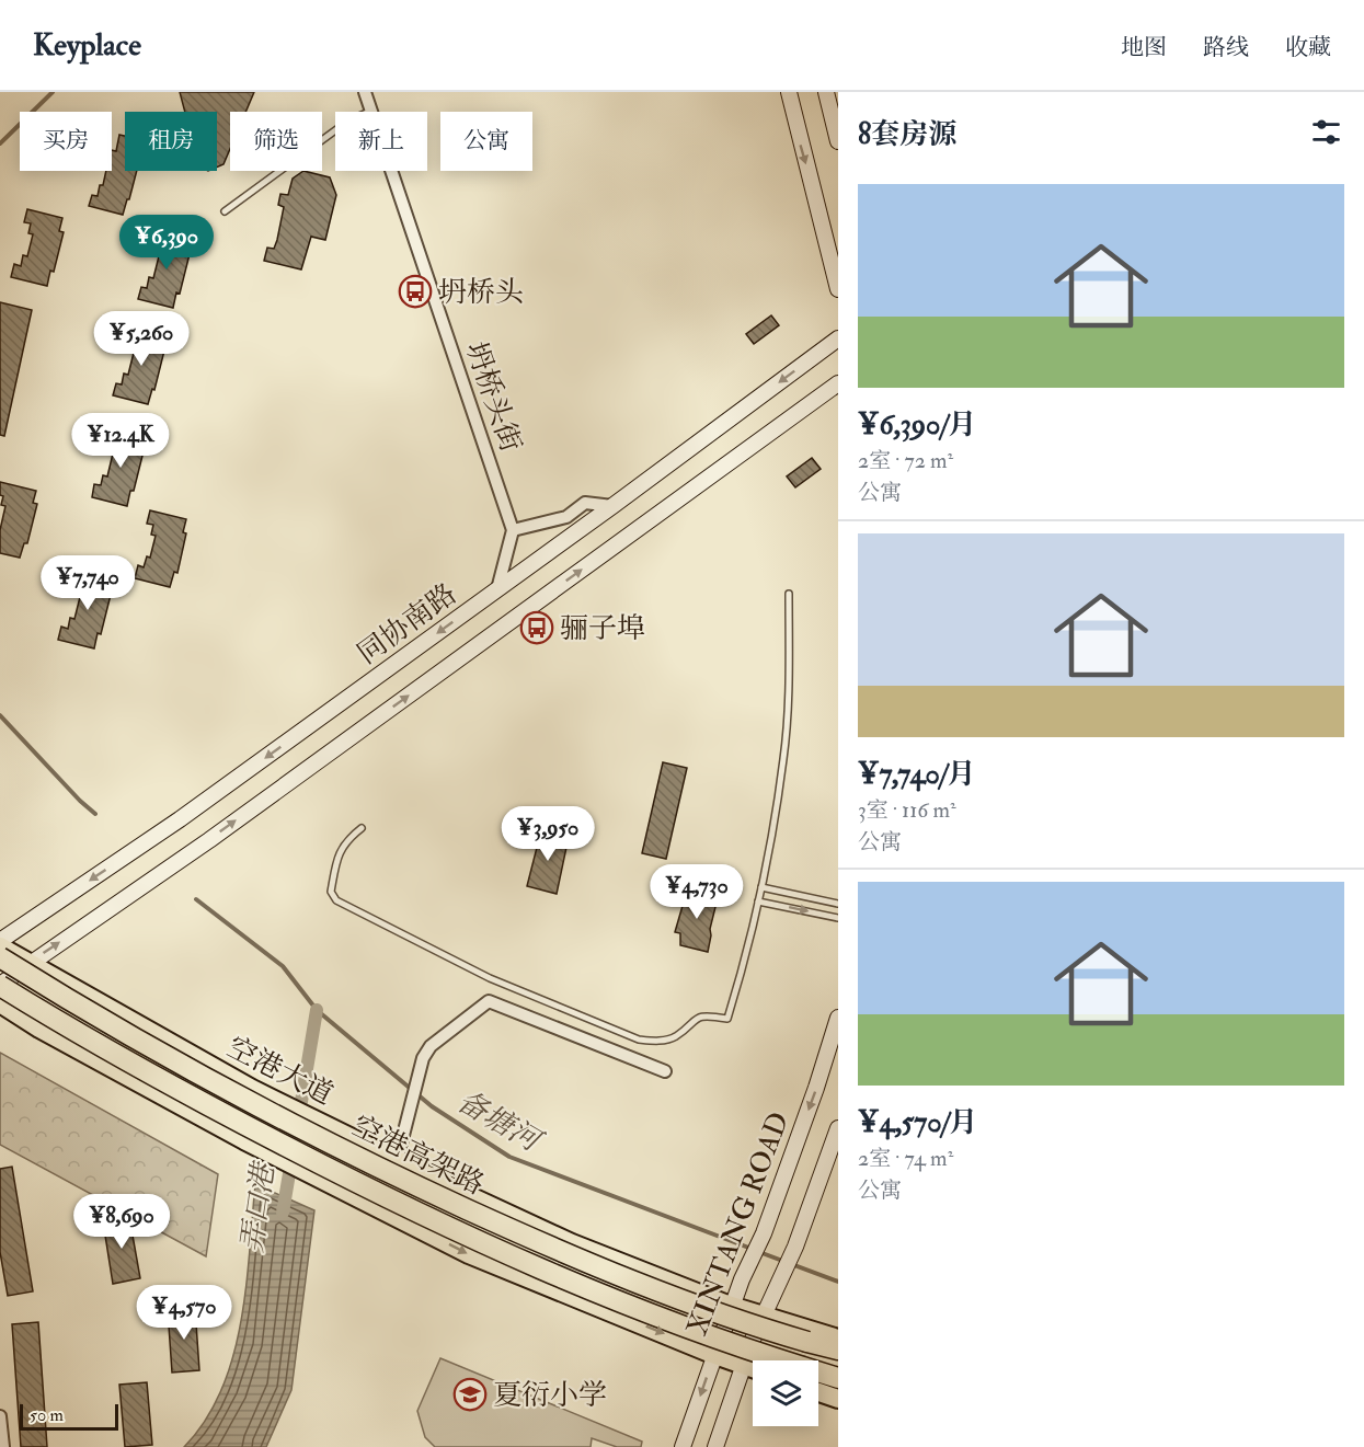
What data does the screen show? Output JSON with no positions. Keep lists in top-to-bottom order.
{
  "streets": {
    "highway": ["空港高架路"],
    "main road": ["同协南路", "空港大道", "XINTANG ROAD"],
    "street": ["坍桥头街"]
  },
  "crossings": [
    ["空港大道", "XINTANG ROAD"]
  ],
  "water": ["备塘河", "弄口港"],
  "places": {
    "bus stop": ["坍桥头", "骊子埠"],
    "school or university": ["夏衍小学"]
  },
  "scale_bar": "50 m",
  "page": {
    "header": "Keyplace",
    "nav": ["地图", "路线", "收藏"],
    "heading": "8套房源",
    "chip": [
      "买房",
      "租房",
      "筛选",
      "新上",
      "公寓"
    ],
    "list": [
      {
        "name": "¥6,390/月",
        "note": "2室 · 72 m² · 公寓"
      },
      {
        "name": "¥7,740/月",
        "note": "3室 · 116 m² · 公寓"
      },
      {
        "name": "¥4,570/月",
        "note": "2室 · 74 m² · 公寓"
      }
    ],
    "price": [
      "¥6,390",
      "¥5,260",
      "¥12.4K",
      "¥7,740",
      "¥3,950",
      "¥4,730",
      "¥8,690",
      "¥4,570"
    ],
    "scale": "50 m"
  }
}
